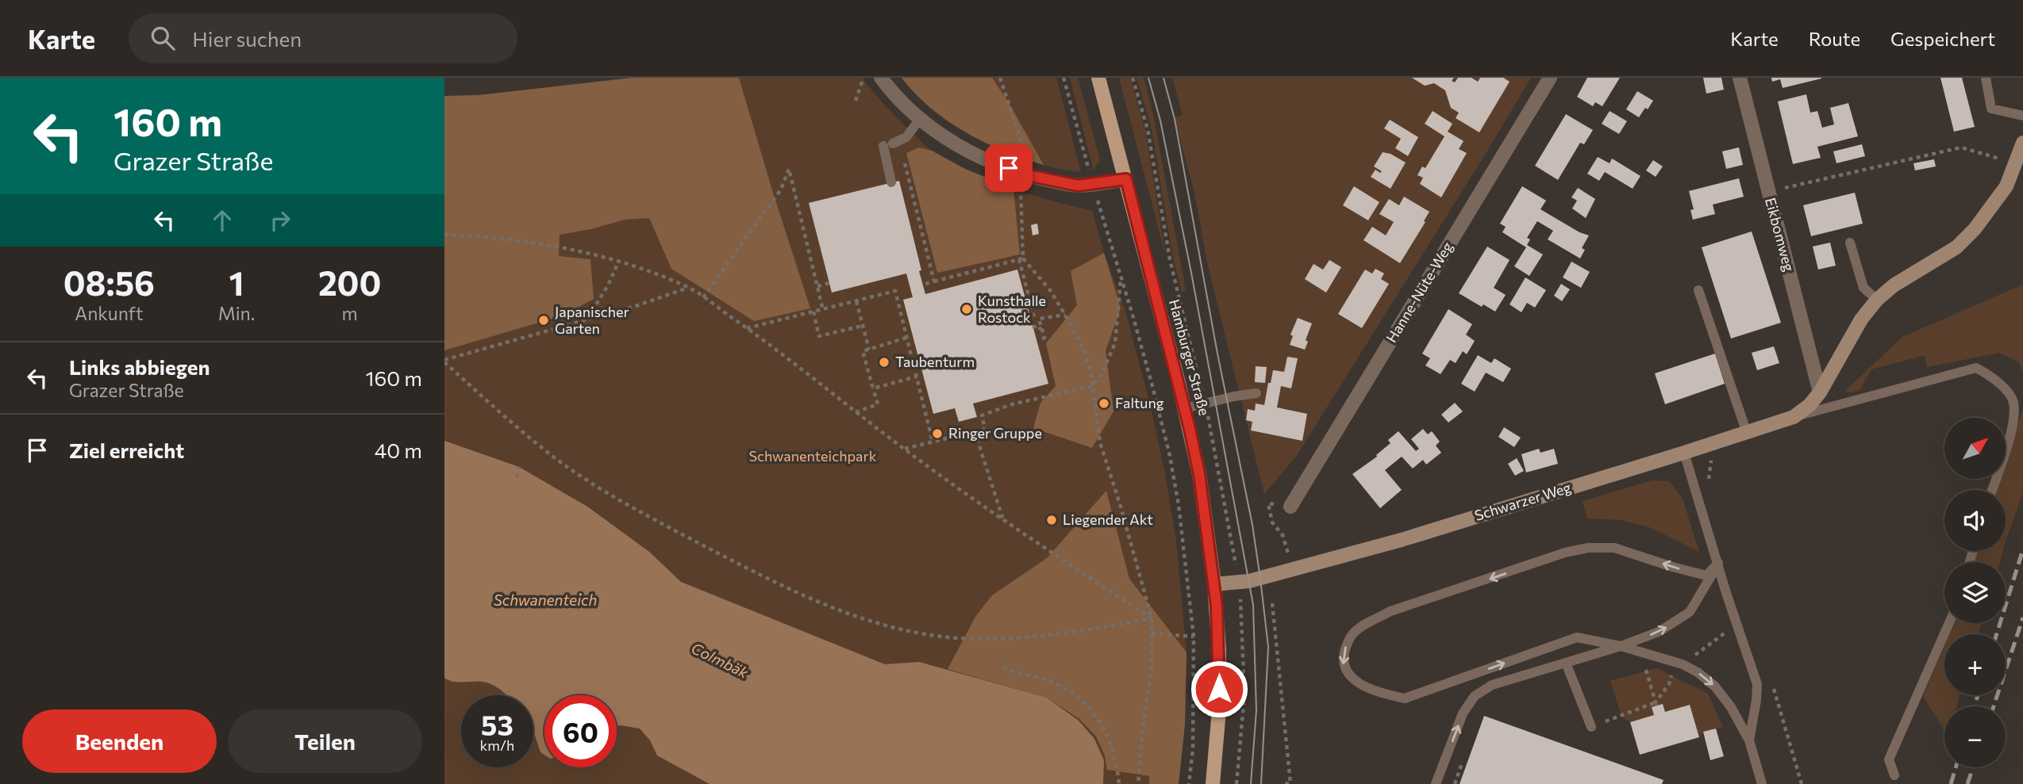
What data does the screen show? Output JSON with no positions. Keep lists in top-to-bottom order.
{
  "streets": {
    "main road": ["Hamburger Straße"],
    "street": ["Eikbomweg", "Hanne-Nüte-Weg", "Schwarzer Weg"]
  },
  "crossings": [
    ["Eikbomweg", "Schwarzer Weg"],
    ["Hamburger Straße", "Schwarzer Weg"]
  ],
  "water": ["Schwanenteich", "Colmbäk"],
  "parks": ["Schwanenteichpark"],
  "places": [
    "Kunsthalle Rostock",
    "Japanischer Garten",
    "Taubenturm",
    "Faltung",
    "Ringer Gruppe",
    "Liegender Akt"
  ],
  "north": "top right",
  "page": {
    "header": "Karte",
    "search": "Hier suchen",
    "nav": ["Karte", "Route", "Gespeichert"],
    "turn": ["160 m", "Grazer Straße"],
    "eta": [
      "08:56",
      "Ankunft",
      "1",
      "Min.",
      "200",
      "m"
    ],
    "list": [
      {
        "name": "Links abbiegen",
        "note": "Grazer Straße",
        "value": "160 m"
      },
      {
        "name": "Ziel erreicht",
        "value": "40 m"
      }
    ],
    "map_buttons": ["+", "−"],
    "speed": "53 km/h",
    "limit": "60",
    "buttons": ["Beenden", "Teilen"]
  }
}
